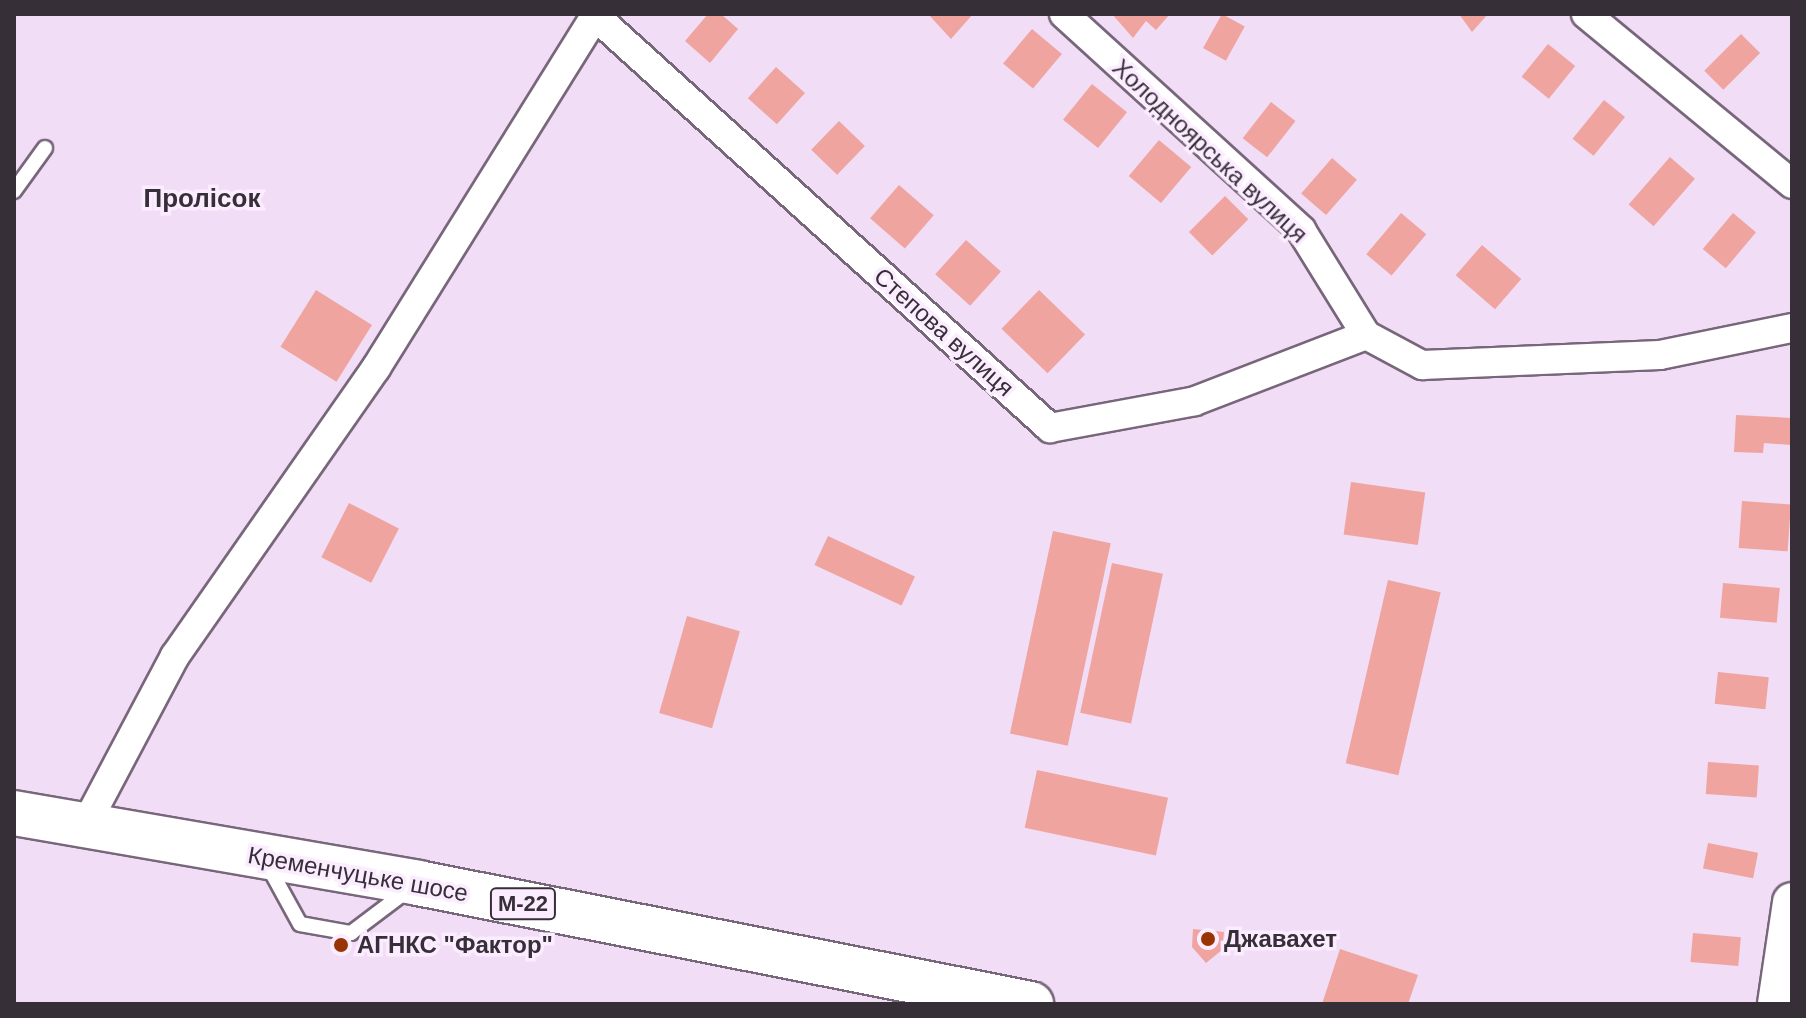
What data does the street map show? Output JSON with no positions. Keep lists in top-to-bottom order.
{
  "streets": {
    "highway": ["Кременчуцьке шосе", "М-22"],
    "street": ["Холодноярська вулиця", "Степова вулиця"]
  },
  "crossings": [
    ["Холодноярська вулиця", "Степова вулиця"]
  ],
  "districts": ["Пролісок"],
  "places": ["Джавахет", "АГНКС \"Фактор\""]
}
